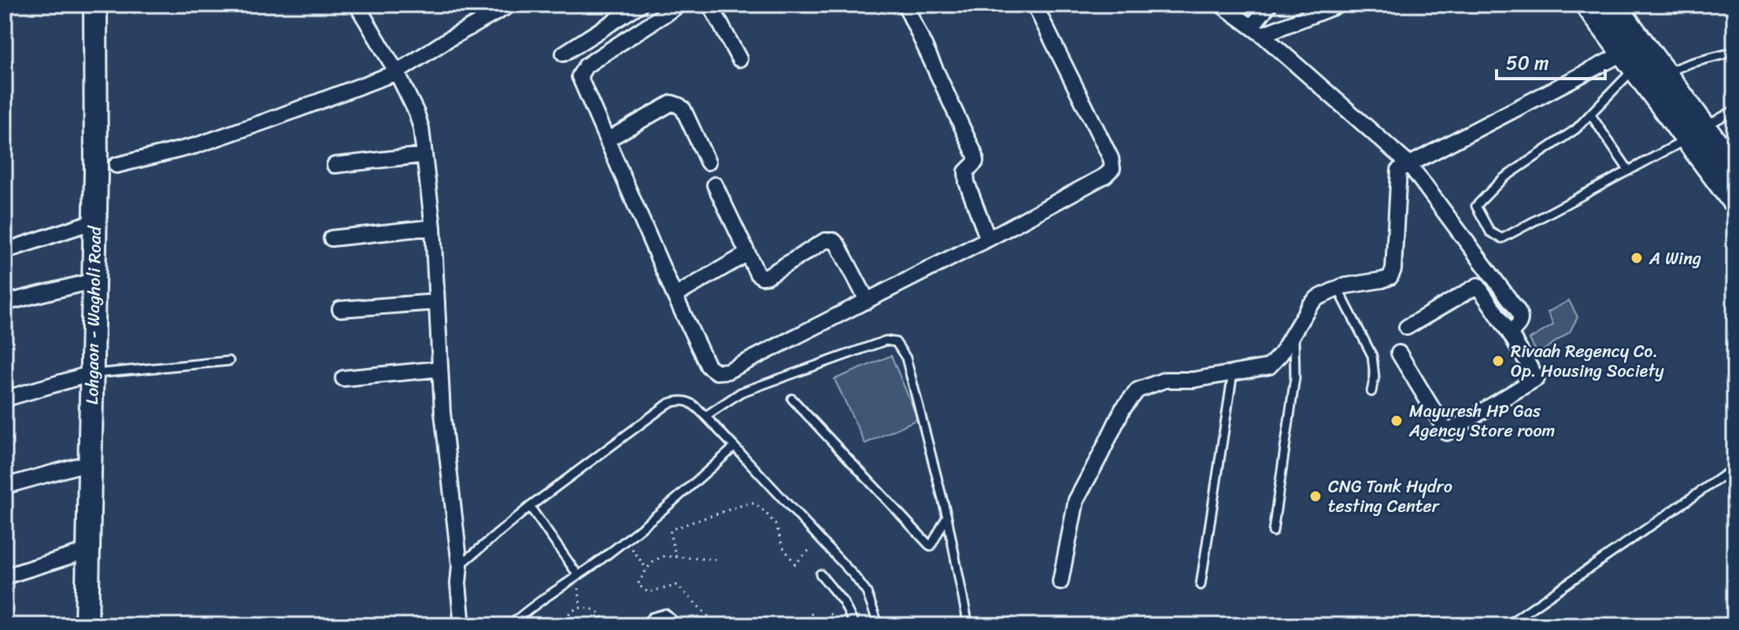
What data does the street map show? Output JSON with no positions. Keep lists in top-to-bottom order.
{
  "streets": {
    "main road": ["Lohgaon - Wagholi Road"]
  },
  "places": [
    "A Wing",
    "Rivaah Regency Co. Op. Housing Society",
    "Mayuresh HP Gas Agency Store room",
    "CNG Tank Hydro testing Center"
  ],
  "scale_bar": "50 m"
}
